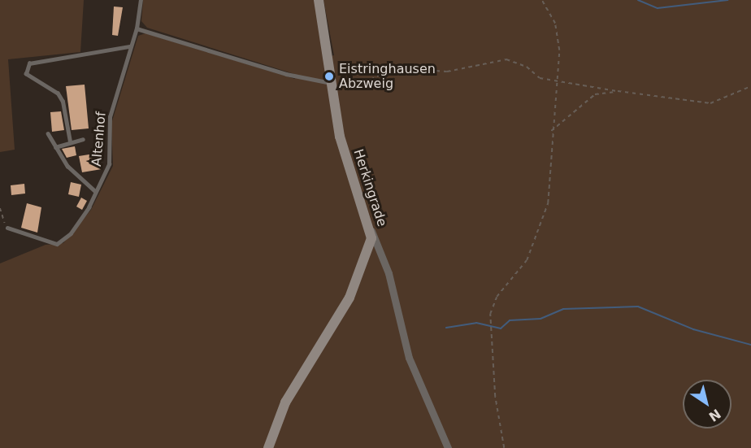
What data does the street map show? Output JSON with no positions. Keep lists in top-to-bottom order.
{
  "streets": {
    "main road": ["Herkingrade"],
    "lane": ["Altenhof"]
  },
  "places": ["Eistringhausen Abzweig"],
  "north": "bottom right"
}
